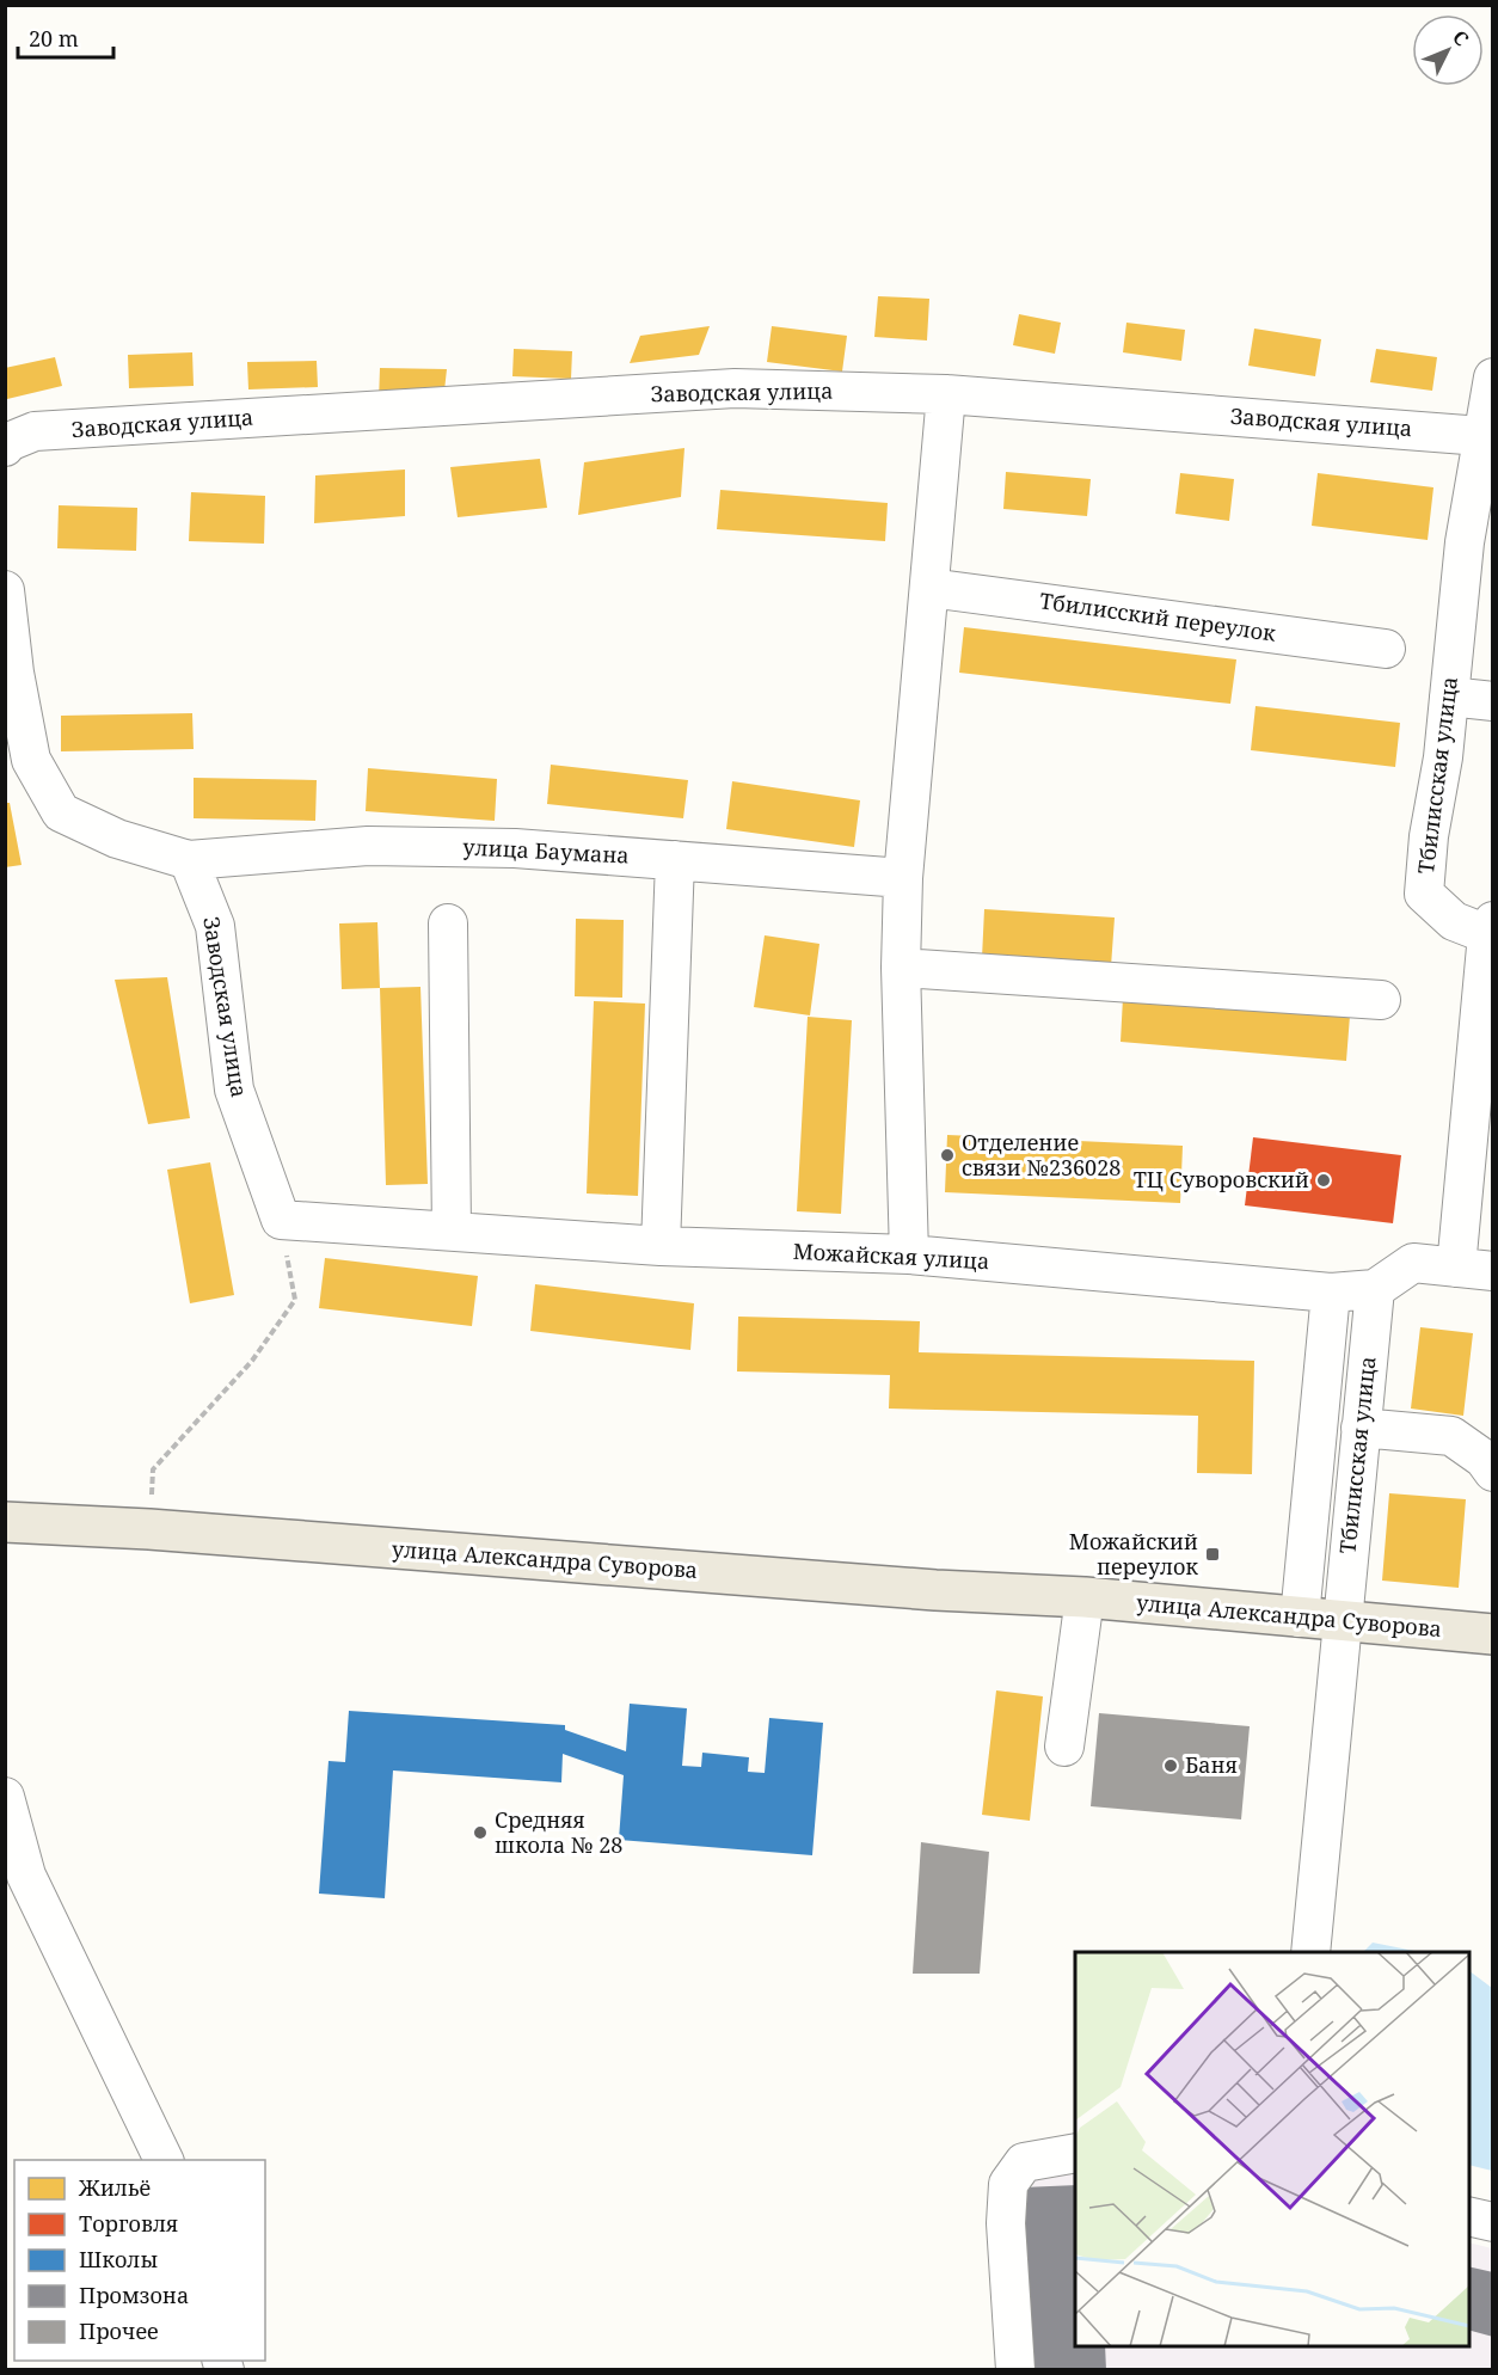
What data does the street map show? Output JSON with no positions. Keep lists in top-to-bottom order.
{
  "streets": {
    "main road": ["улица Александра Суворова"],
    "street": [
      "Заводская улица",
      "Тбилисский переулок",
      "Тбилисская улица",
      "улица Баумана",
      "Можайская улица"
    ]
  },
  "crossings": [
    ["Заводская улица", "Тбилисская улица"],
    ["Заводская улица", "улица Баумана"],
    ["Заводская улица", "Можайская улица"],
    ["Тбилисская улица", "Можайская улица"],
    ["Тбилисская улица", "улица Александра Суворова"]
  ],
  "places": {
    "other": [
      "Отделение связи №236028",
      "ТЦ Суворовский",
      "Баня",
      "Средняя школа № 28"
    ],
    "transit": ["Можайский переулок"]
  },
  "legend": [
    "Жильё",
    "Торговля",
    "Школы",
    "Промзона",
    "Прочее"
  ],
  "scale_bar": "20 m",
  "north": "top right"
}
